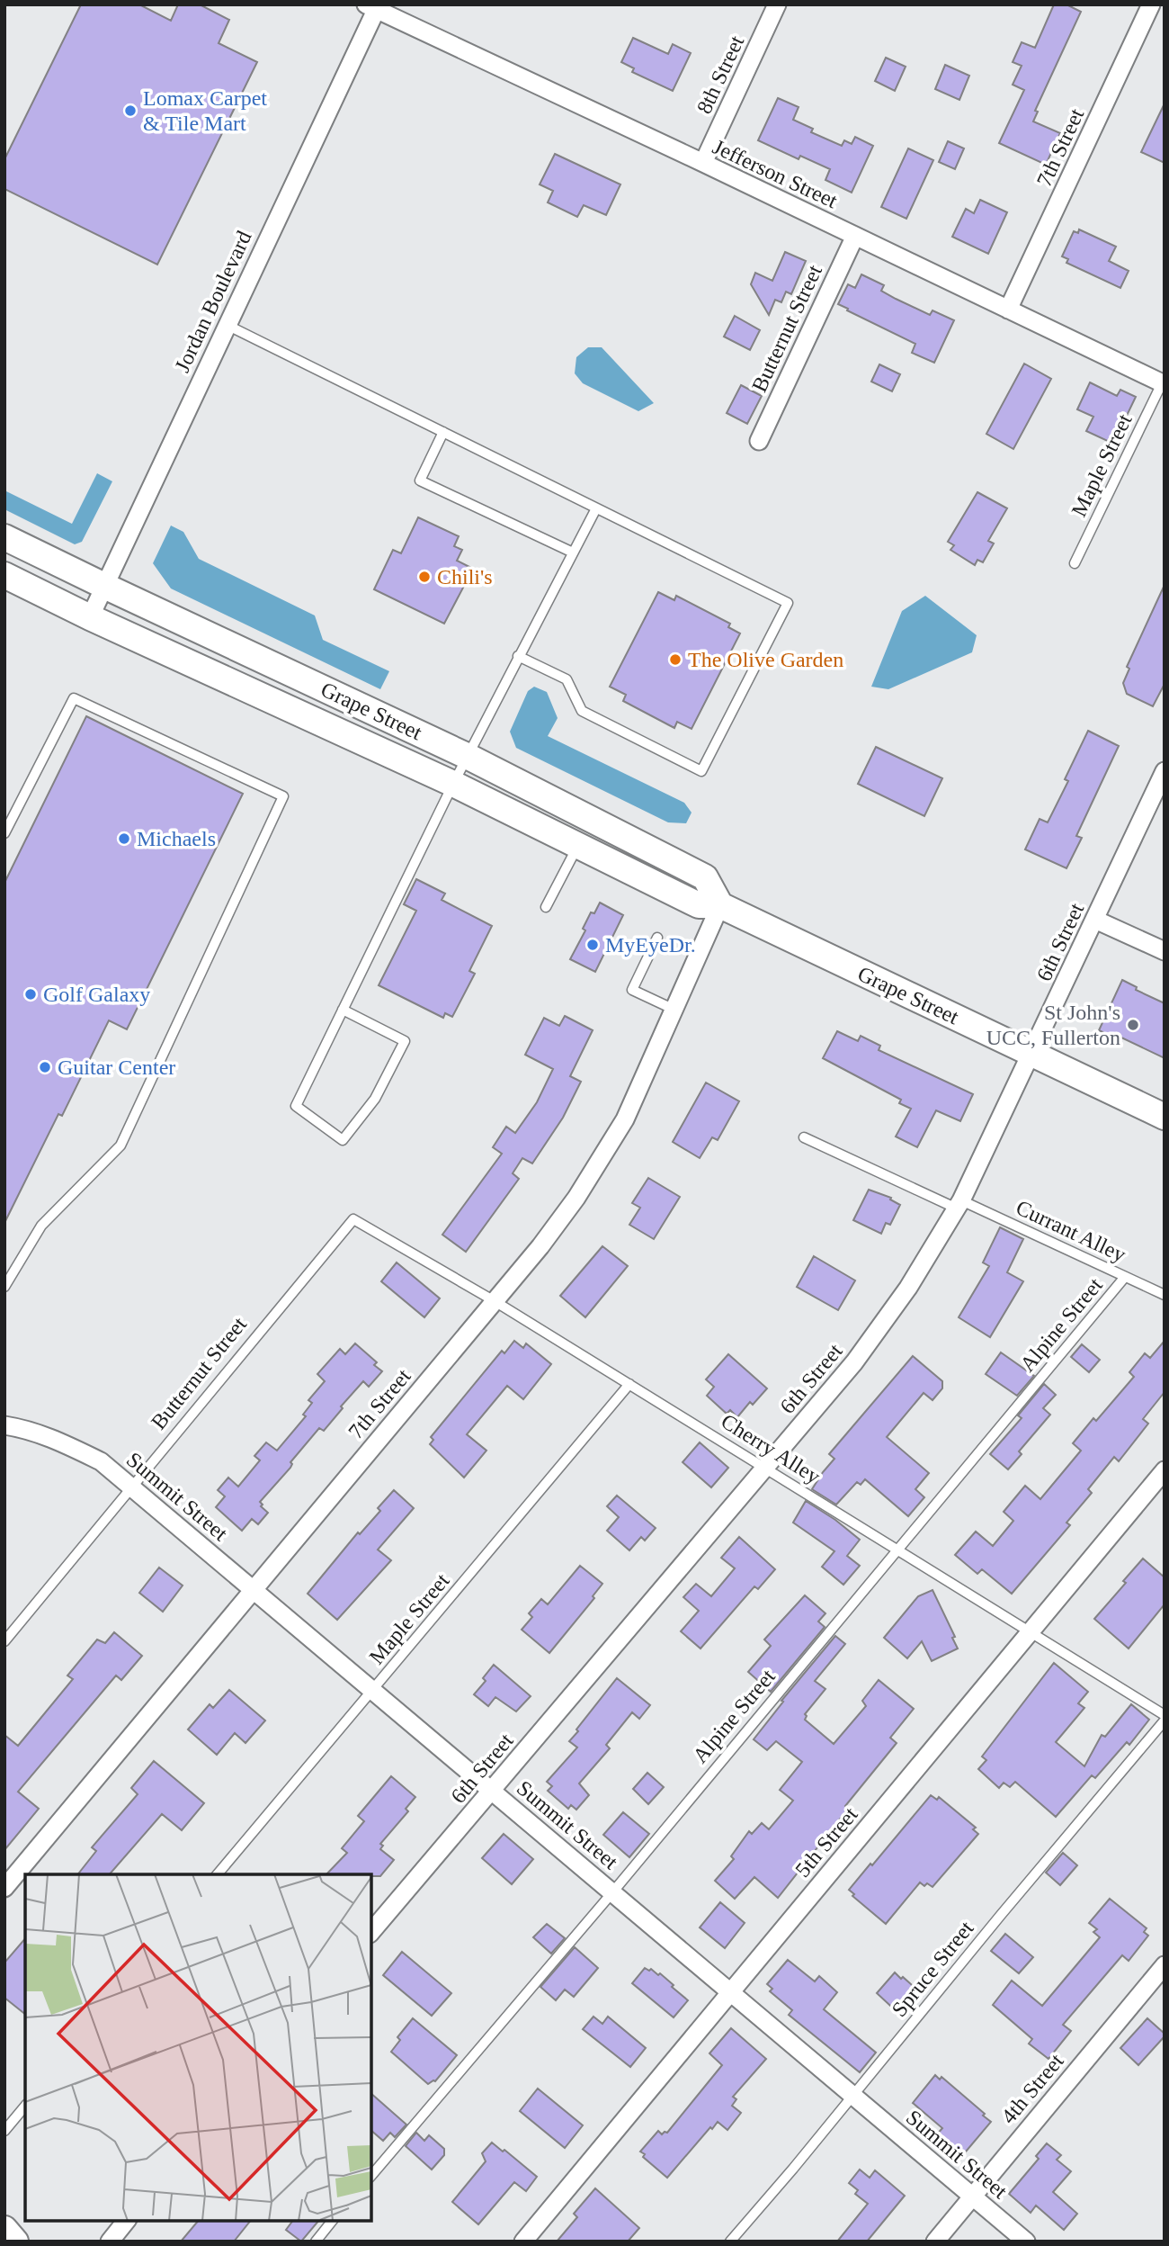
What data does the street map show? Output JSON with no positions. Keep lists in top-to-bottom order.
{
  "streets": {
    "main road": ["Grape Street"],
    "street": [
      "8th Street",
      "7th Street",
      "Jefferson Street",
      "Jordan Boulevard",
      "Butternut Street",
      "6th Street",
      "Summit Street",
      "5th Street",
      "4th Street"
    ],
    "lane": [
      "Maple Street",
      "Currant Alley",
      "Alpine Street",
      "Cherry Alley",
      "Spruce Street"
    ]
  },
  "crossings": [
    ["8th Street", "Jefferson Street"],
    ["7th Street", "Jefferson Street"],
    ["7th Street", "Grape Street"],
    ["7th Street", "Cherry Alley"],
    ["7th Street", "Summit Street"],
    ["Jefferson Street", "Jordan Boulevard"],
    ["Jefferson Street", "Butternut Street"],
    ["Jefferson Street", "Maple Street"],
    ["Jordan Boulevard", "Grape Street"],
    ["Butternut Street", "Cherry Alley"],
    ["Butternut Street", "Summit Street"],
    ["Maple Street", "Cherry Alley"],
    ["Maple Street", "Summit Street"],
    ["Grape Street", "6th Street"],
    ["6th Street", "Currant Alley"],
    ["6th Street", "Cherry Alley"],
    ["6th Street", "Summit Street"],
    ["Currant Alley", "Alpine Street"],
    ["Alpine Street", "Cherry Alley"],
    ["Alpine Street", "Summit Street"],
    ["Cherry Alley", "5th Street"],
    ["Summit Street", "5th Street"],
    ["Summit Street", "Spruce Street"],
    ["Summit Street", "4th Street"]
  ],
  "places": [
    "Lomax Carpet & Tile Mart",
    "Chili's",
    "The Olive Garden",
    "Michaels",
    "MyEyeDr.",
    "Golf Galaxy",
    "St John's UCC, Fullerton",
    "Guitar Center"
  ]
}
